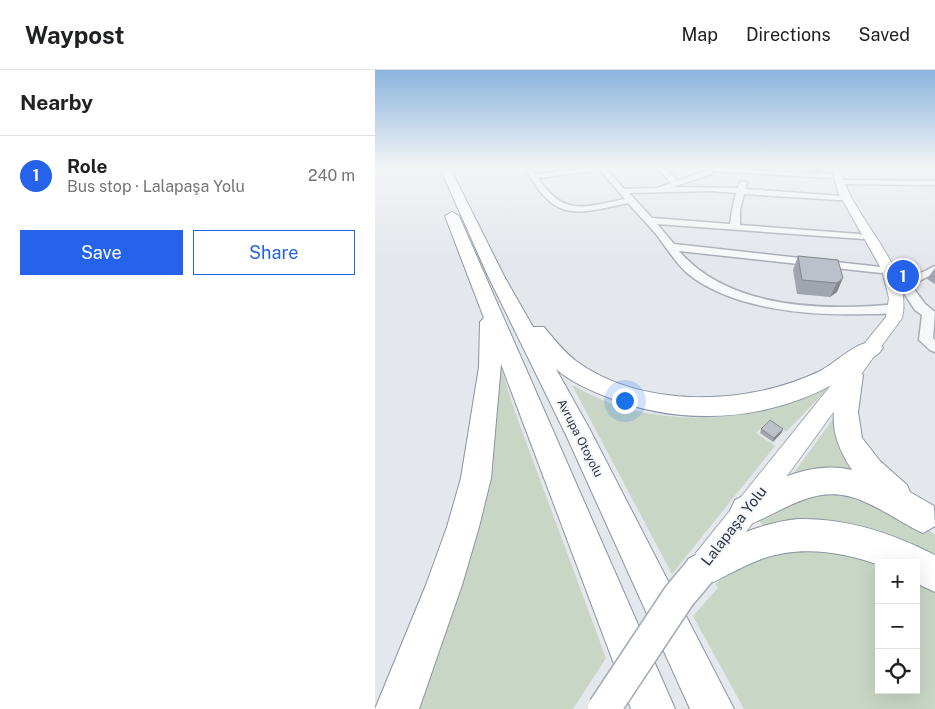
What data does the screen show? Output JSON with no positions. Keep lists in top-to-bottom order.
{
  "streets": {
    "highway": ["Avrupa Otoyolu"],
    "main road": ["Lalapaşa Yolu"]
  },
  "page": {
    "header": "Waypost",
    "nav": ["Map", "Directions", "Saved"],
    "heading": "Nearby",
    "list": [
      {
        "mark": "1",
        "name": "Role",
        "note": "Bus stop · Lalapaşa Yolu",
        "value": "240 m"
      }
    ],
    "buttons": ["Save", "Share"],
    "pins": "1",
    "map_buttons": ["+", "−"]
  }
}
